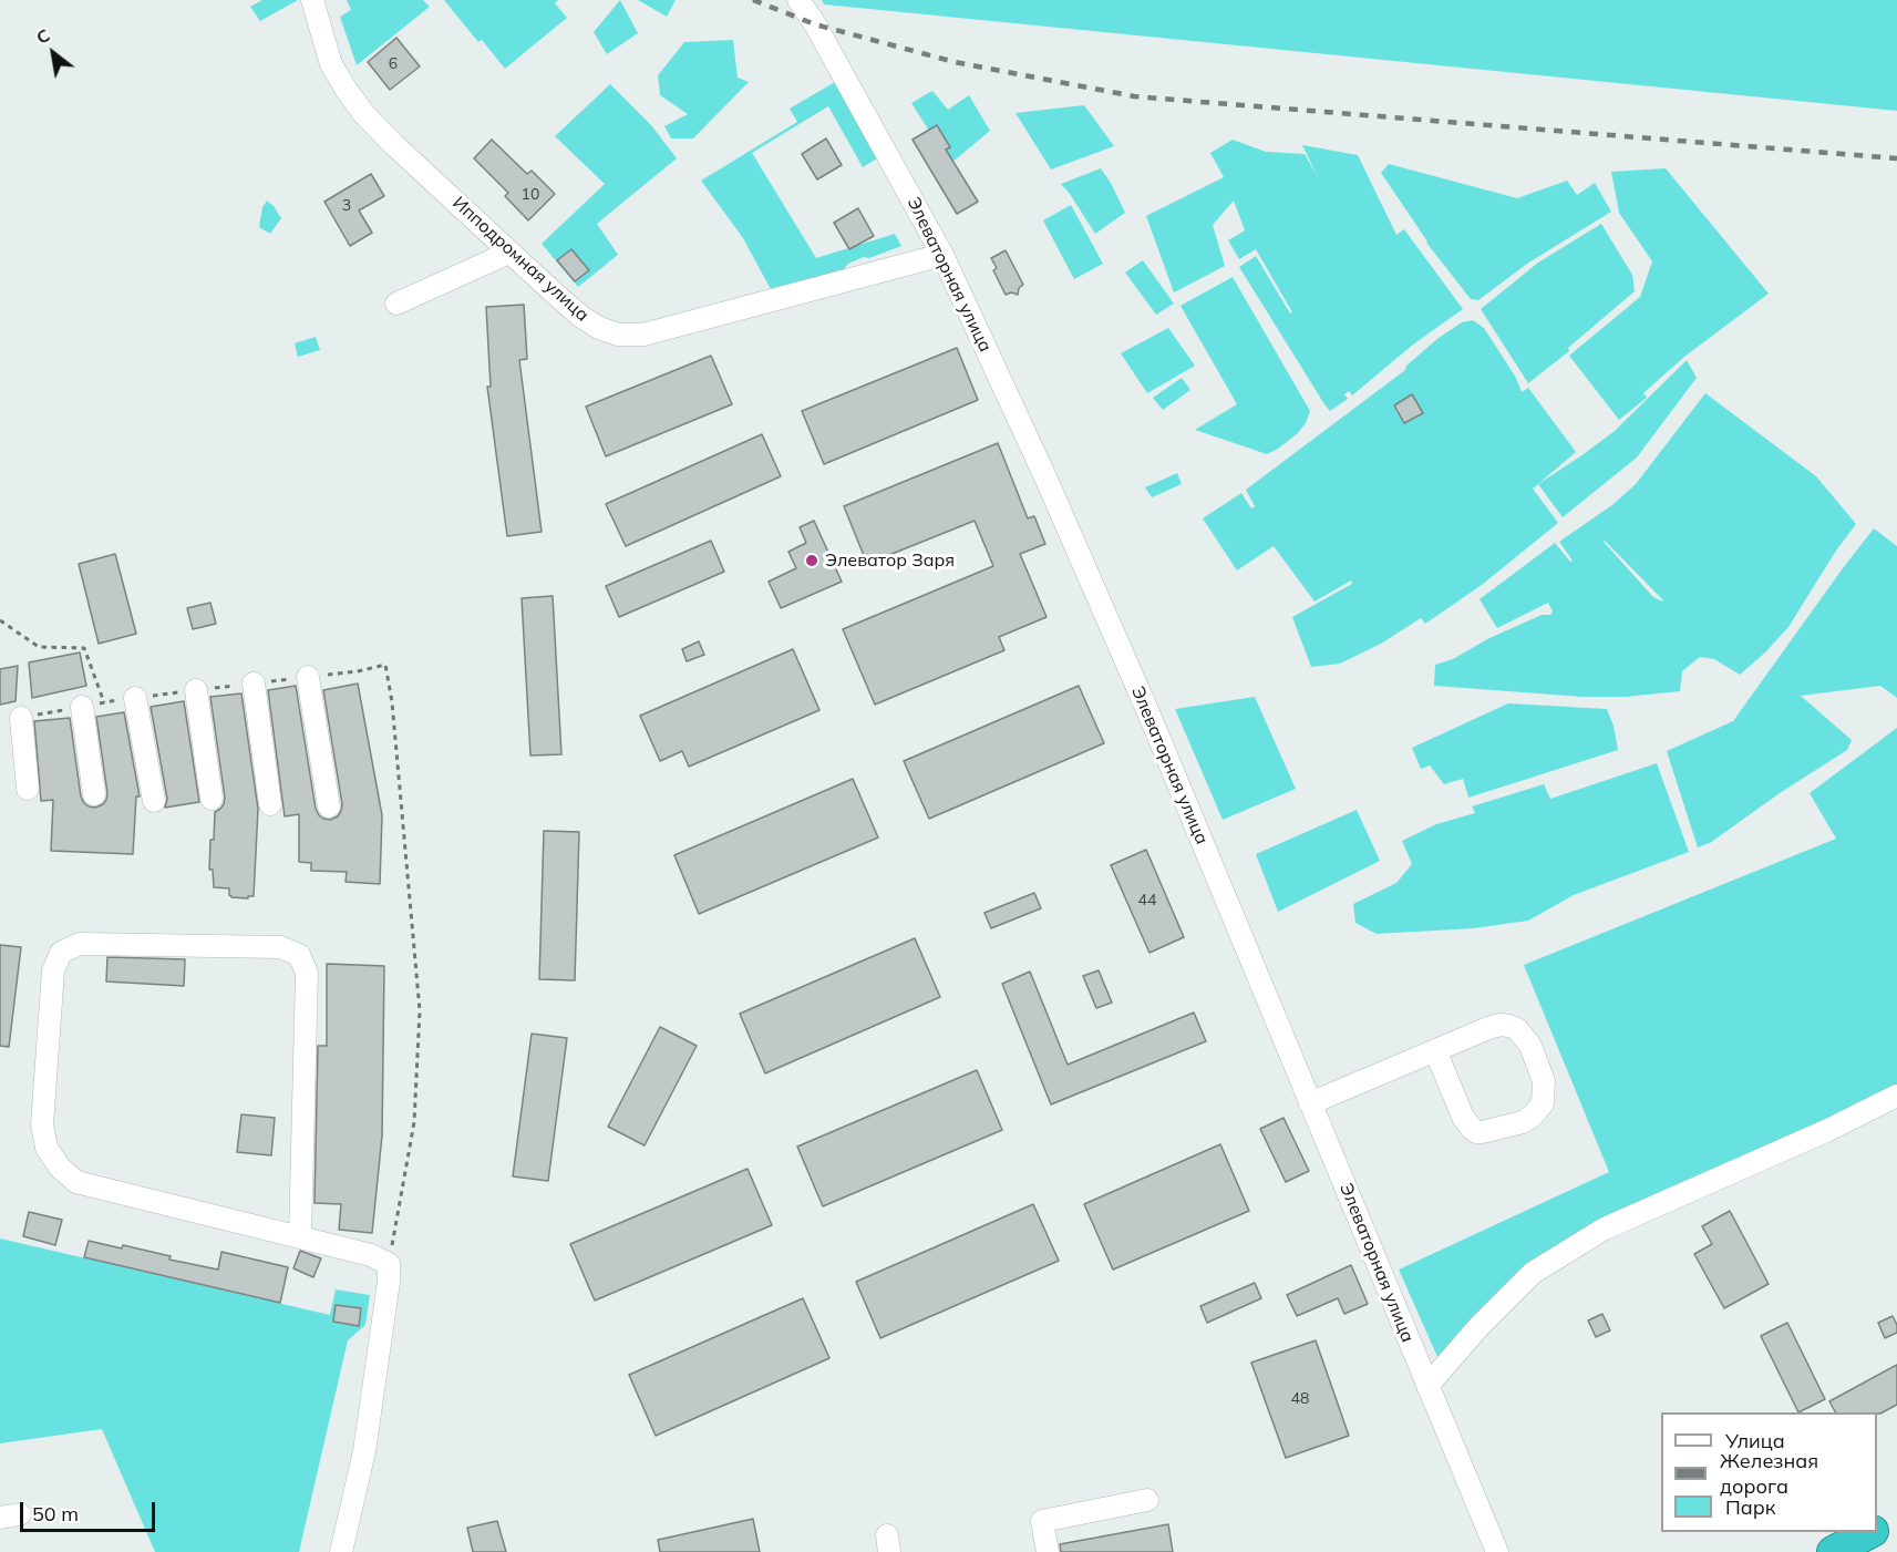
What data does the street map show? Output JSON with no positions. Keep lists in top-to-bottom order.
{
  "streets": {
    "street": ["Ипподромная улица", "Элеваторная улица"]
  },
  "crossings": [
    ["Ипподромная улица", "Элеваторная улица"]
  ],
  "places": ["Элеватор Заря"],
  "house_numbers": [
    "6",
    "10",
    "3",
    "44",
    "48"
  ],
  "legend": ["Улица", "Железная дорога", "Парк"],
  "scale_bar": "50 m",
  "north": "top left"
}
